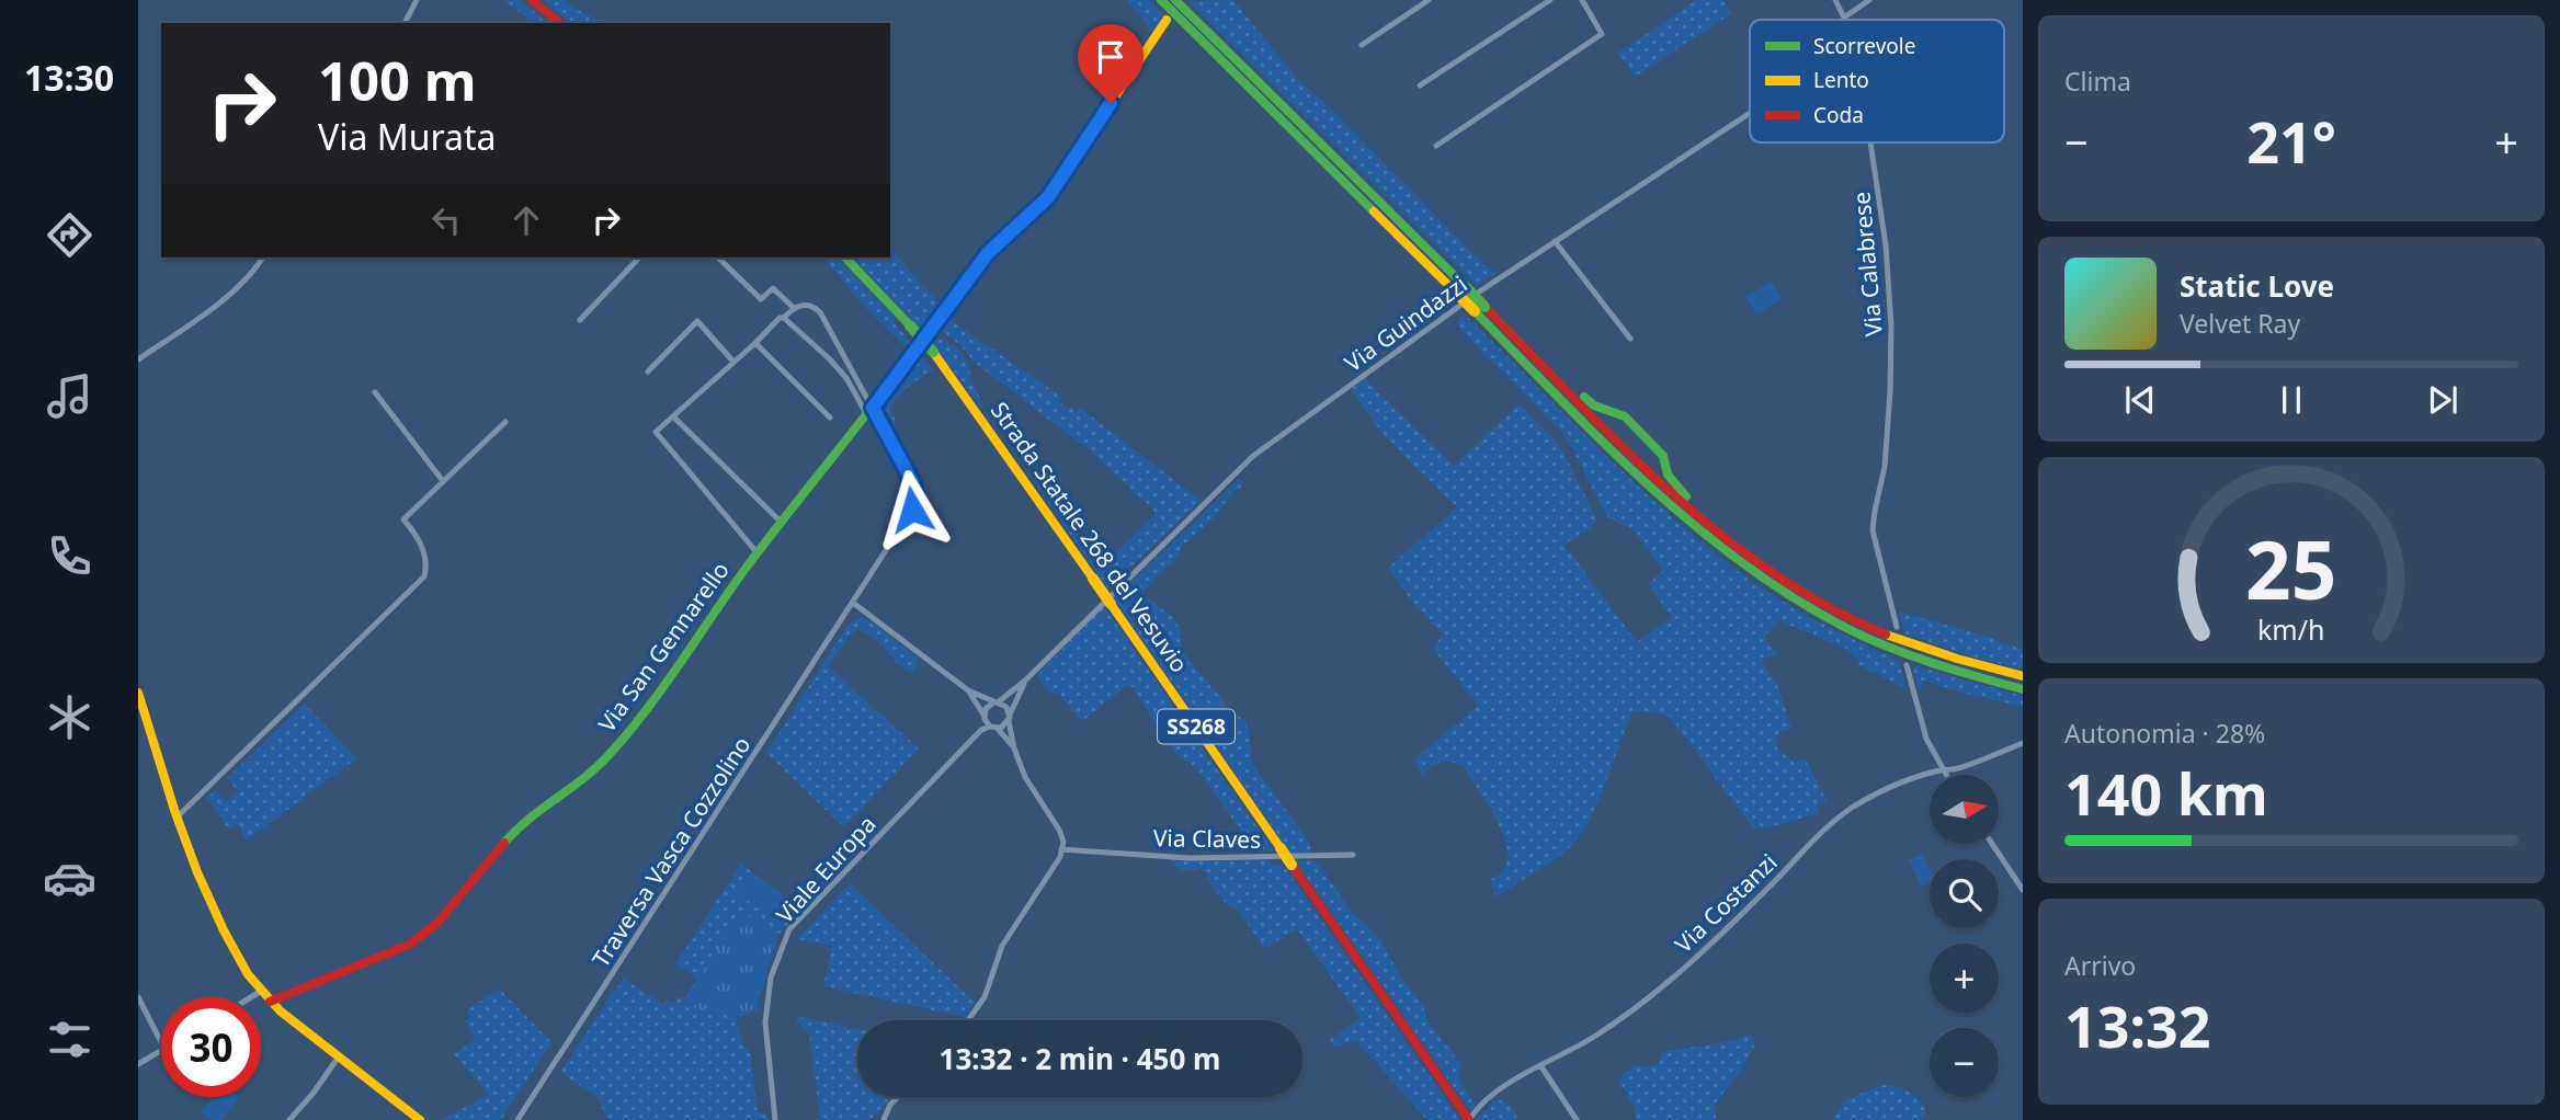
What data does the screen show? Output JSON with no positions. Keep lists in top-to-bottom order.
{
  "streets": {
    "main road": ["Strada Statale 268 del Vesuvio", "Via San Gennarello", "SS268"],
    "street": [
      "Via Calabrese",
      "Via Guindazzi",
      "Via Claves",
      "Traversa Vasca Cozzolino",
      "Viale Europa",
      "Via Costanzi"
    ]
  },
  "crossings": [
    ["Via Guindazzi", "Viale Europa"],
    ["Strada Statale 268 del Vesuvio", "Via Costanzi"],
    ["Via San Gennarello", "Traversa Vasca Cozzolino"]
  ],
  "legend": ["Scorrevole", "Lento", "Coda"],
  "north": "right",
  "page": {
    "tabs": "13:30",
    "tile": [
      "Clima",
      ["Autonomia · 28%", "140 km"],
      ["Arrivo", "13:32"]
    ],
    "turn": ["100 m", "Via Murata"],
    "heat": ["−", "21°", "+"],
    "song": ["Static Love", "Velvet Ray"],
    "map_buttons": ["+", "−"],
    "limit": "30",
    "trip": "13:32 · 2 min · 450 m",
    "gauge": ["25", "km/h"]
  }
}
